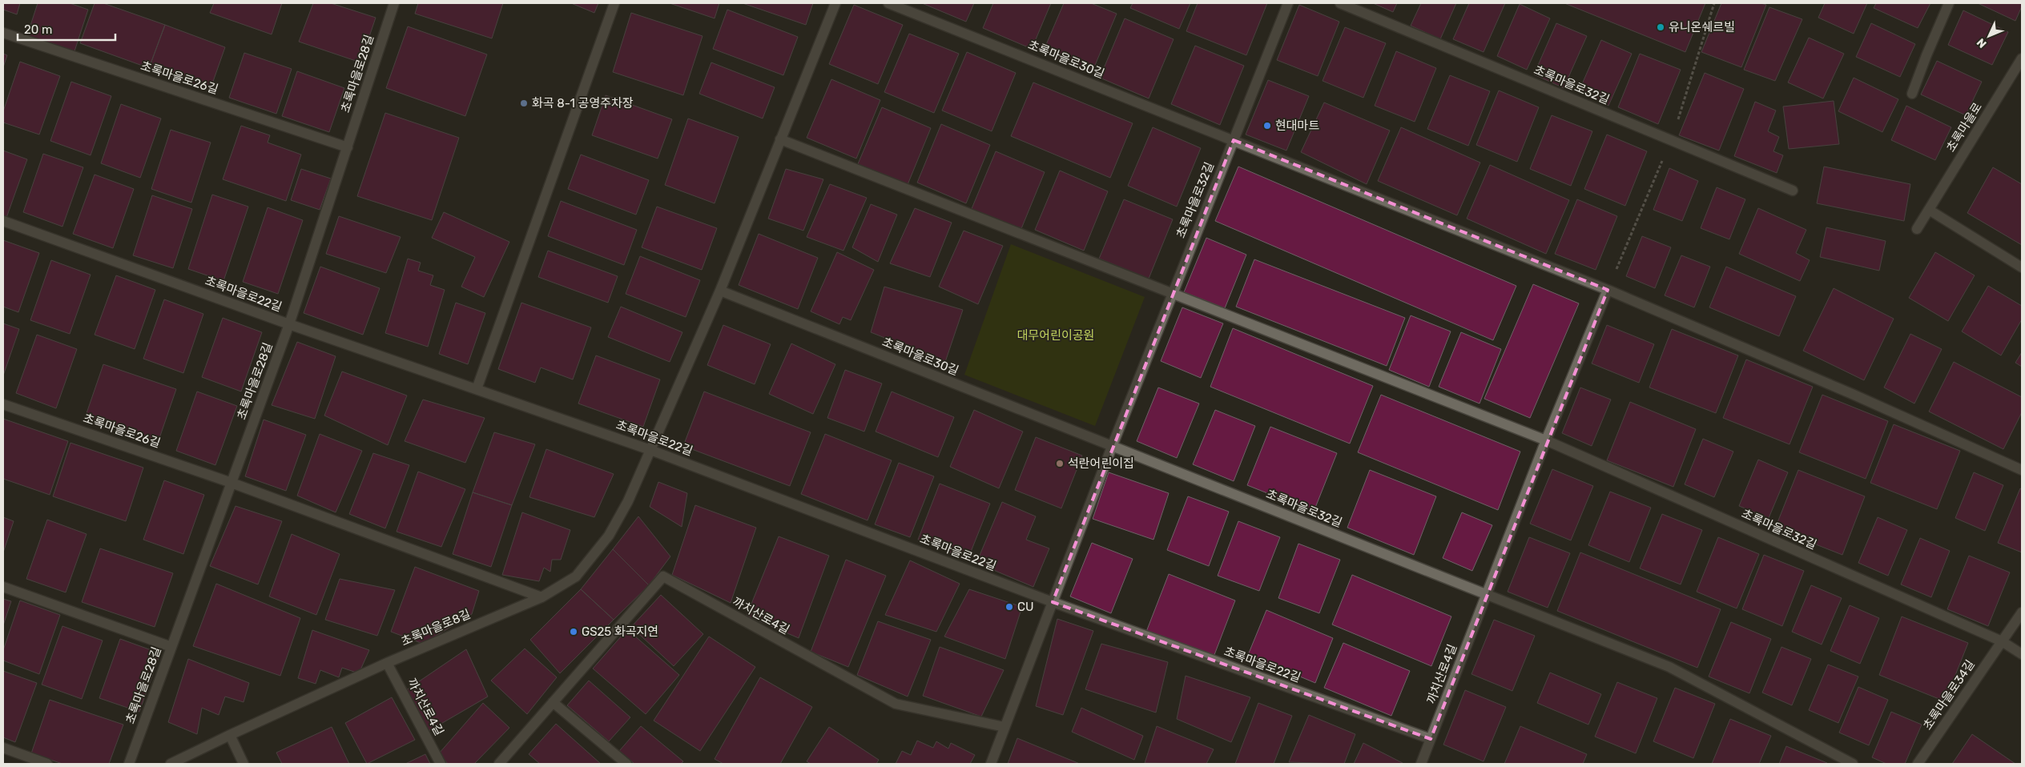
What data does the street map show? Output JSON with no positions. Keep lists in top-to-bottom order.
{
  "streets": {
    "street": [
      "초록마을로30길",
      "초록마을로28길",
      "초록마을로26길",
      "초록마을로32길",
      "초록마을로",
      "초록마을로22길",
      "까치산로4길",
      "초록마을로8길",
      "초록마을로34길"
    ]
  },
  "crossings": [
    ["초록마을로30길", "초록마을로32길"],
    ["초록마을로28길", "초록마을로26길"],
    ["초록마을로28길", "초록마을로22길"],
    ["초록마을로26길", "초록마을로8길"],
    ["초록마을로32길", "초록마을로22길"],
    ["초록마을로32길", "까치산로4길"],
    ["초록마을로32길", "초록마을로34길"],
    ["초록마을로22길", "까치산로4길"],
    ["초록마을로22길", "초록마을로8길"],
    ["까치산로4길", "초록마을로8길"]
  ],
  "parks": ["대무어린이공원"],
  "places": [
    "유니온쉐르빌",
    "화곡 8-1 공영주차장",
    "현대마트",
    "석란어린이집",
    "CU",
    "GS25 화곡지연"
  ],
  "scale_bar": "20 m",
  "north": "bottom left"
}
